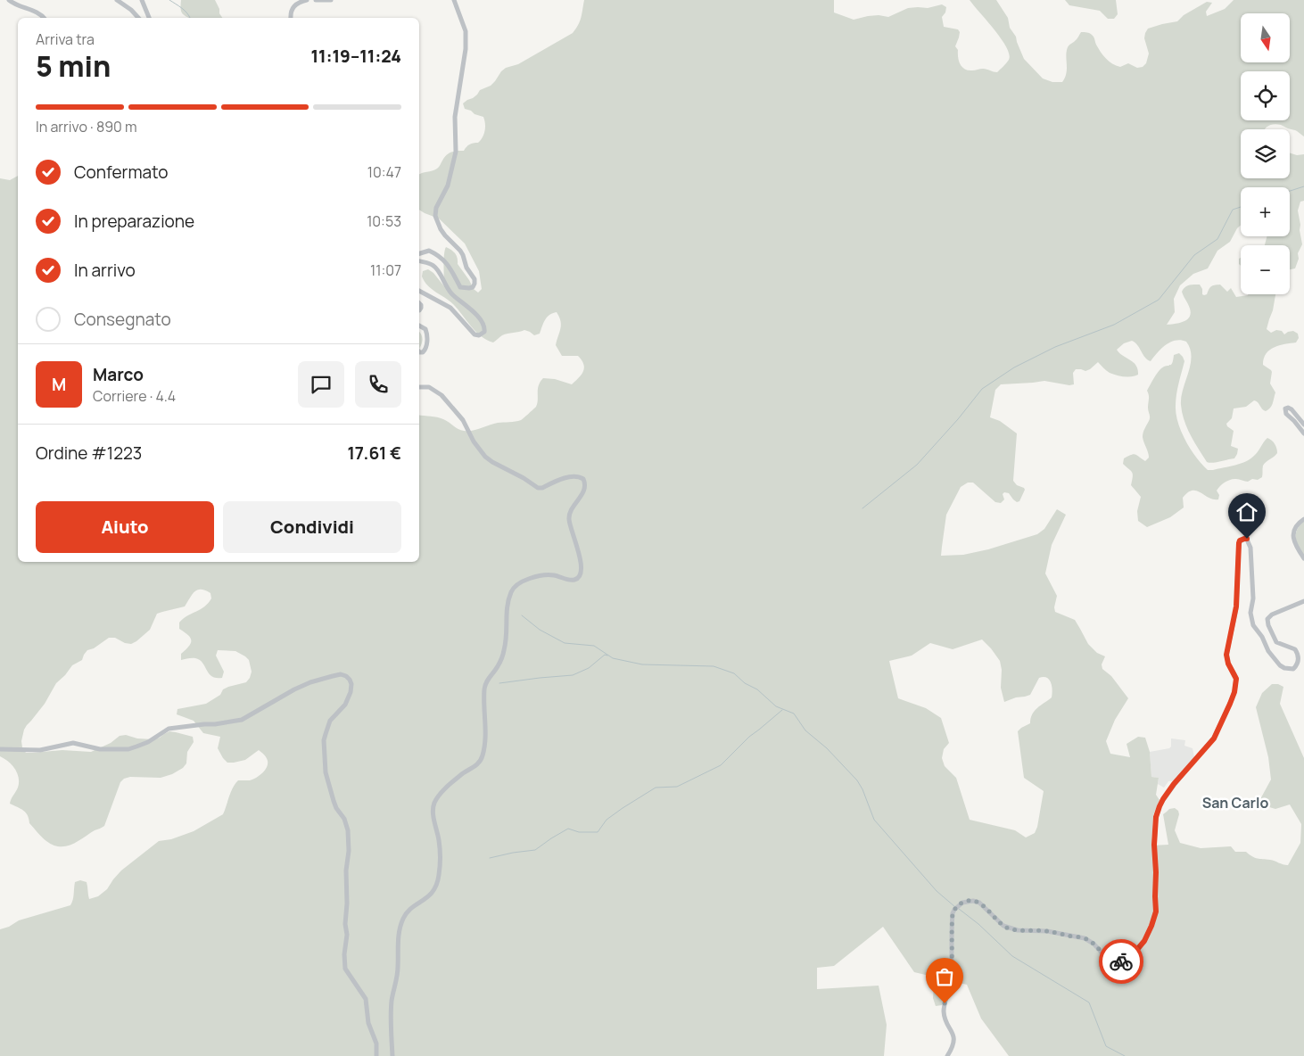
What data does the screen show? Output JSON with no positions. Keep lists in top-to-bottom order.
{
  "districts": ["San Carlo"],
  "north": "bottom",
  "page": {
    "map_buttons": ["+", "−"],
    "heading": ["5 min", "Arriva tra", "11:19–11:24"],
    "panel": [
      "Marco",
      "Corriere · 4.4",
      "Ordine #1223",
      "17.61 €"
    ],
    "bar": "In arrivo · 890 m",
    "list": [
      ["Confermato", "10:47"],
      ["In preparazione", "10:53"],
      ["In arrivo", "11:07"],
      "Consegnato"
    ],
    "round": "M",
    "buttons": ["Aiuto", "Condividi"]
  }
}
